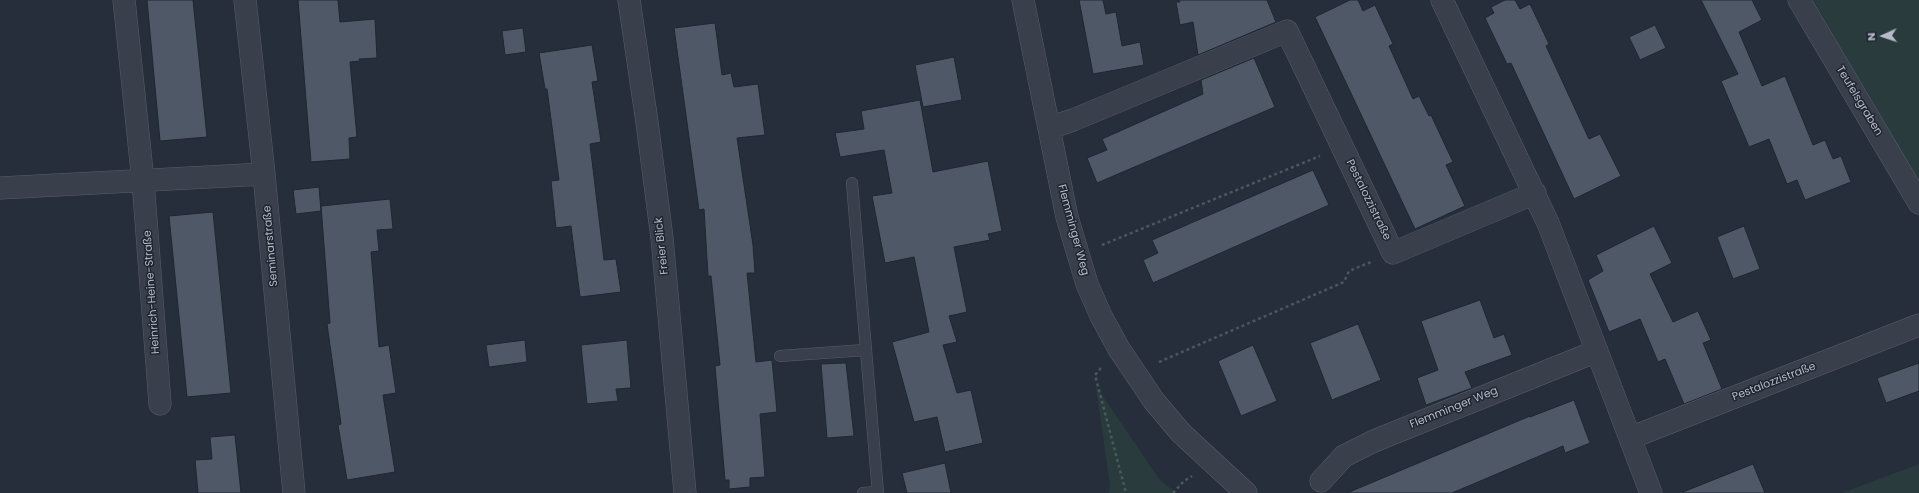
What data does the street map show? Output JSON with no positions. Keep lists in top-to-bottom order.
{
  "streets": {
    "street": [
      "Teufelsgraben",
      "Pestalozzistraße",
      "Flemminger Weg",
      "Seminarstraße",
      "Freier Blick",
      "Heinrich-Heine-Straße"
    ]
  },
  "crossings": [
    ["Pestalozzistraße", "Flemminger Weg"]
  ],
  "north": "left"
}
